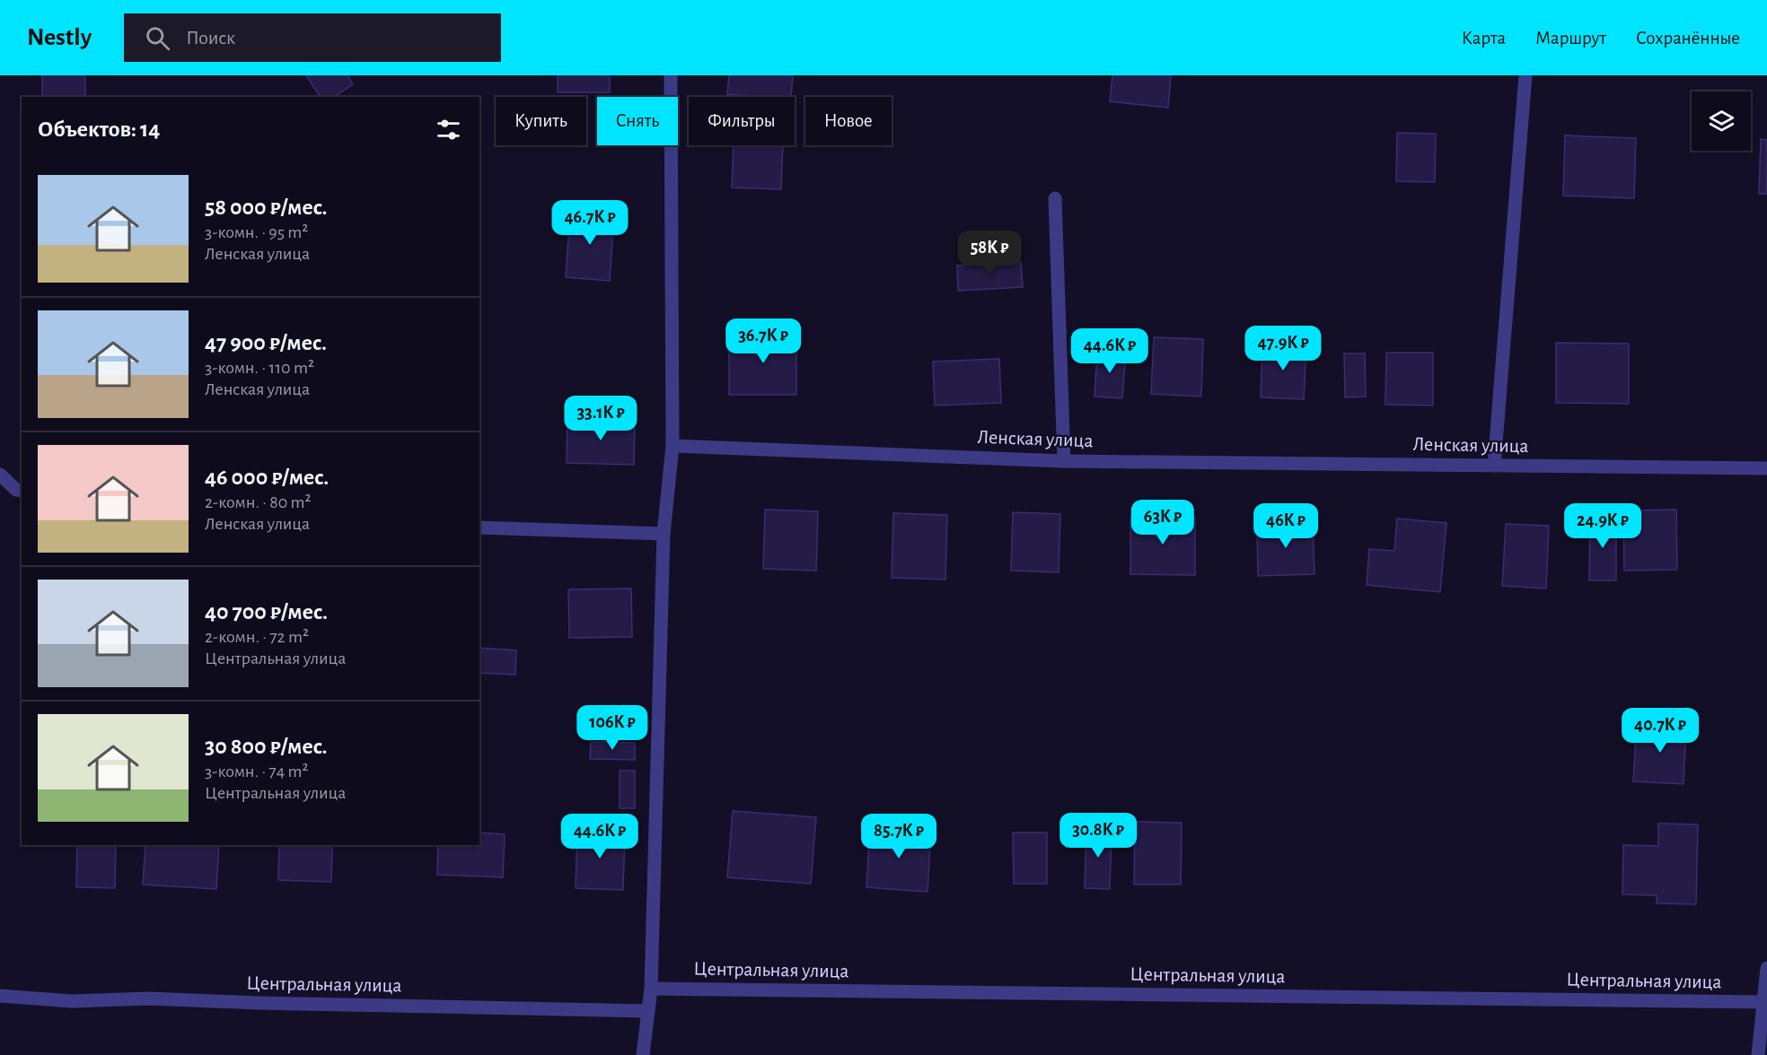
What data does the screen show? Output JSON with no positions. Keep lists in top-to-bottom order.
{
  "streets": {
    "street": ["Ленская улица", "Центральная улица"]
  },
  "page": {
    "header": "Nestly",
    "search": "Поиск",
    "nav": ["Карта", "Маршрут", "Сохранённые"],
    "chip": [
      "Купить",
      "Снять",
      "Фильтры",
      "Новое"
    ],
    "heading": "Объектов: 14",
    "list": [
      {
        "name": "58 000 ₽/мес.",
        "note": "3-комн. · 95 m² · Ленская улица"
      },
      {
        "name": "47 900 ₽/мес.",
        "note": "3-комн. · 110 m² · Ленская улица"
      },
      {
        "name": "46 000 ₽/мес.",
        "note": "2-комн. · 80 m² · Ленская улица"
      },
      {
        "name": "40 700 ₽/мес.",
        "note": "2-комн. · 72 m² · Центральная улица"
      },
      {
        "name": "30 800 ₽/мес.",
        "note": "3-комн. · 74 m² · Центральная улица"
      }
    ],
    "price": [
      "46.7K ₽",
      "58K ₽",
      "36.7K ₽",
      "47.9K ₽",
      "44.6K ₽",
      "33.1K ₽",
      "63K ₽",
      "46K ₽",
      "24.9K ₽",
      "106K ₽",
      "40.7K ₽",
      "30.8K ₽",
      "44.6K ₽",
      "85.7K ₽"
    ]
  }
}
